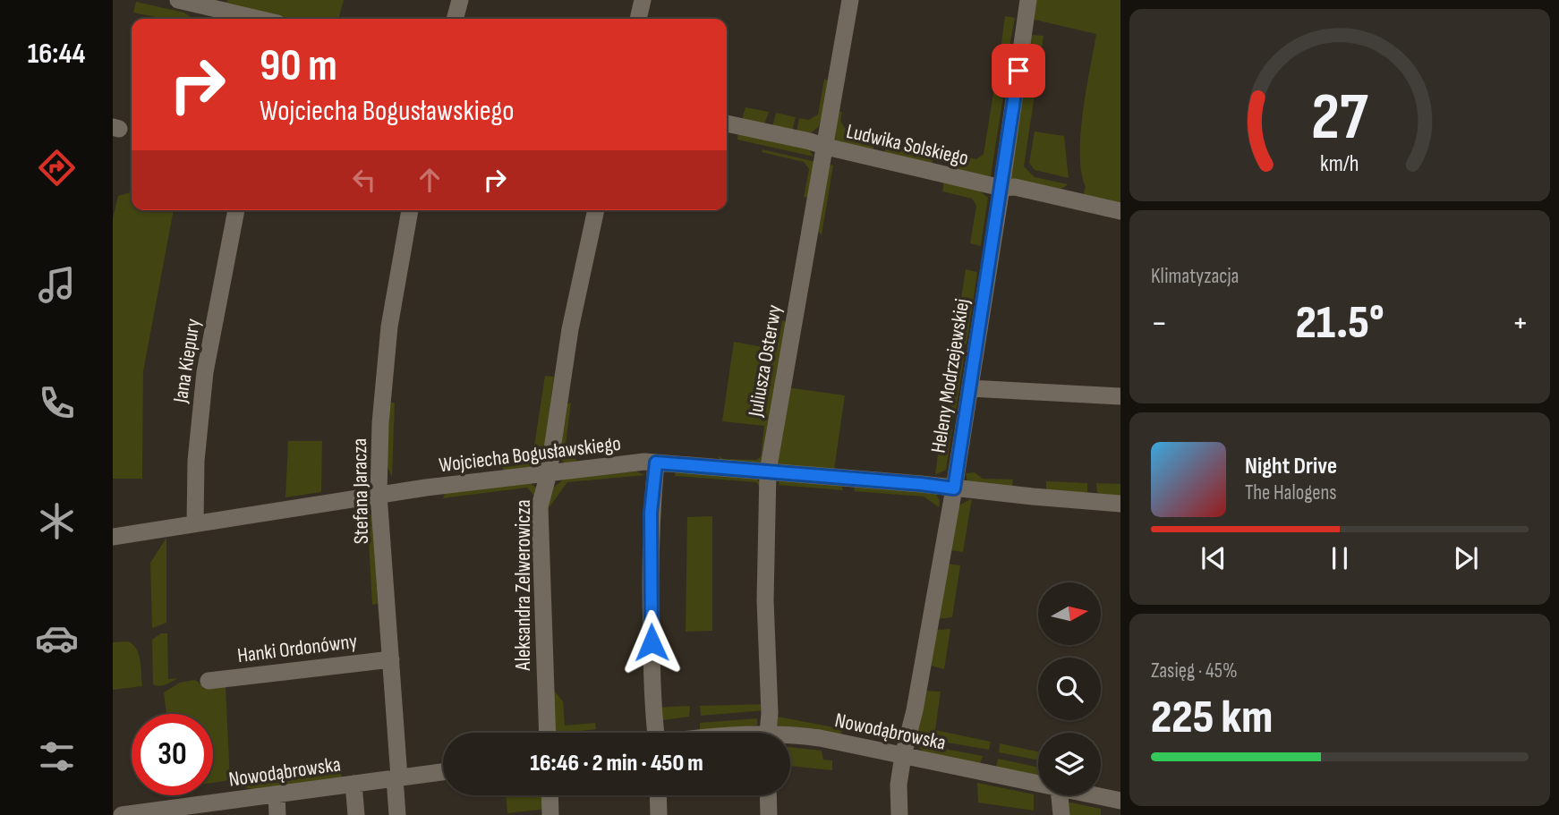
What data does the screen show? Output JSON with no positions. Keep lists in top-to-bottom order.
{
  "streets": {
    "street": [
      "Ludwika Solskiego",
      "Jana Kiepury",
      "Juliusza Osterwy",
      "Heleny Modrzejewskiej",
      "Wojciecha Bogusławskiego",
      "Stefana Jaracza",
      "Aleksandra Zelwerowicza",
      "Hanki Ordonówny",
      "Nowodąbrowska"
    ]
  },
  "crossings": [
    ["Ludwika Solskiego", "Juliusza Osterwy"],
    ["Ludwika Solskiego", "Heleny Modrzejewskiej"],
    ["Jana Kiepury", "Wojciecha Bogusławskiego"],
    ["Juliusza Osterwy", "Wojciecha Bogusławskiego"],
    ["Heleny Modrzejewskiej", "Wojciecha Bogusławskiego"],
    ["Heleny Modrzejewskiej", "Nowodąbrowska"],
    ["Wojciecha Bogusławskiego", "Stefana Jaracza"],
    ["Wojciecha Bogusławskiego", "Aleksandra Zelwerowicza"],
    ["Stefana Jaracza", "Hanki Ordonówny"],
    ["Stefana Jaracza", "Nowodąbrowska"]
  ],
  "north": "right",
  "page": {
    "tabs": "16:44",
    "turn": ["90 m", "Wojciecha Bogusławskiego"],
    "tile": [
      "Klimatyzacja",
      ["Zasięg · 45%", "225 km"]
    ],
    "heat": ["−", "21.5°", "+"],
    "song": ["Night Drive", "The Halogens"],
    "limit": "30",
    "trip": "16:46 · 2 min · 450 m",
    "gauge": ["27", "km/h"]
  }
}
